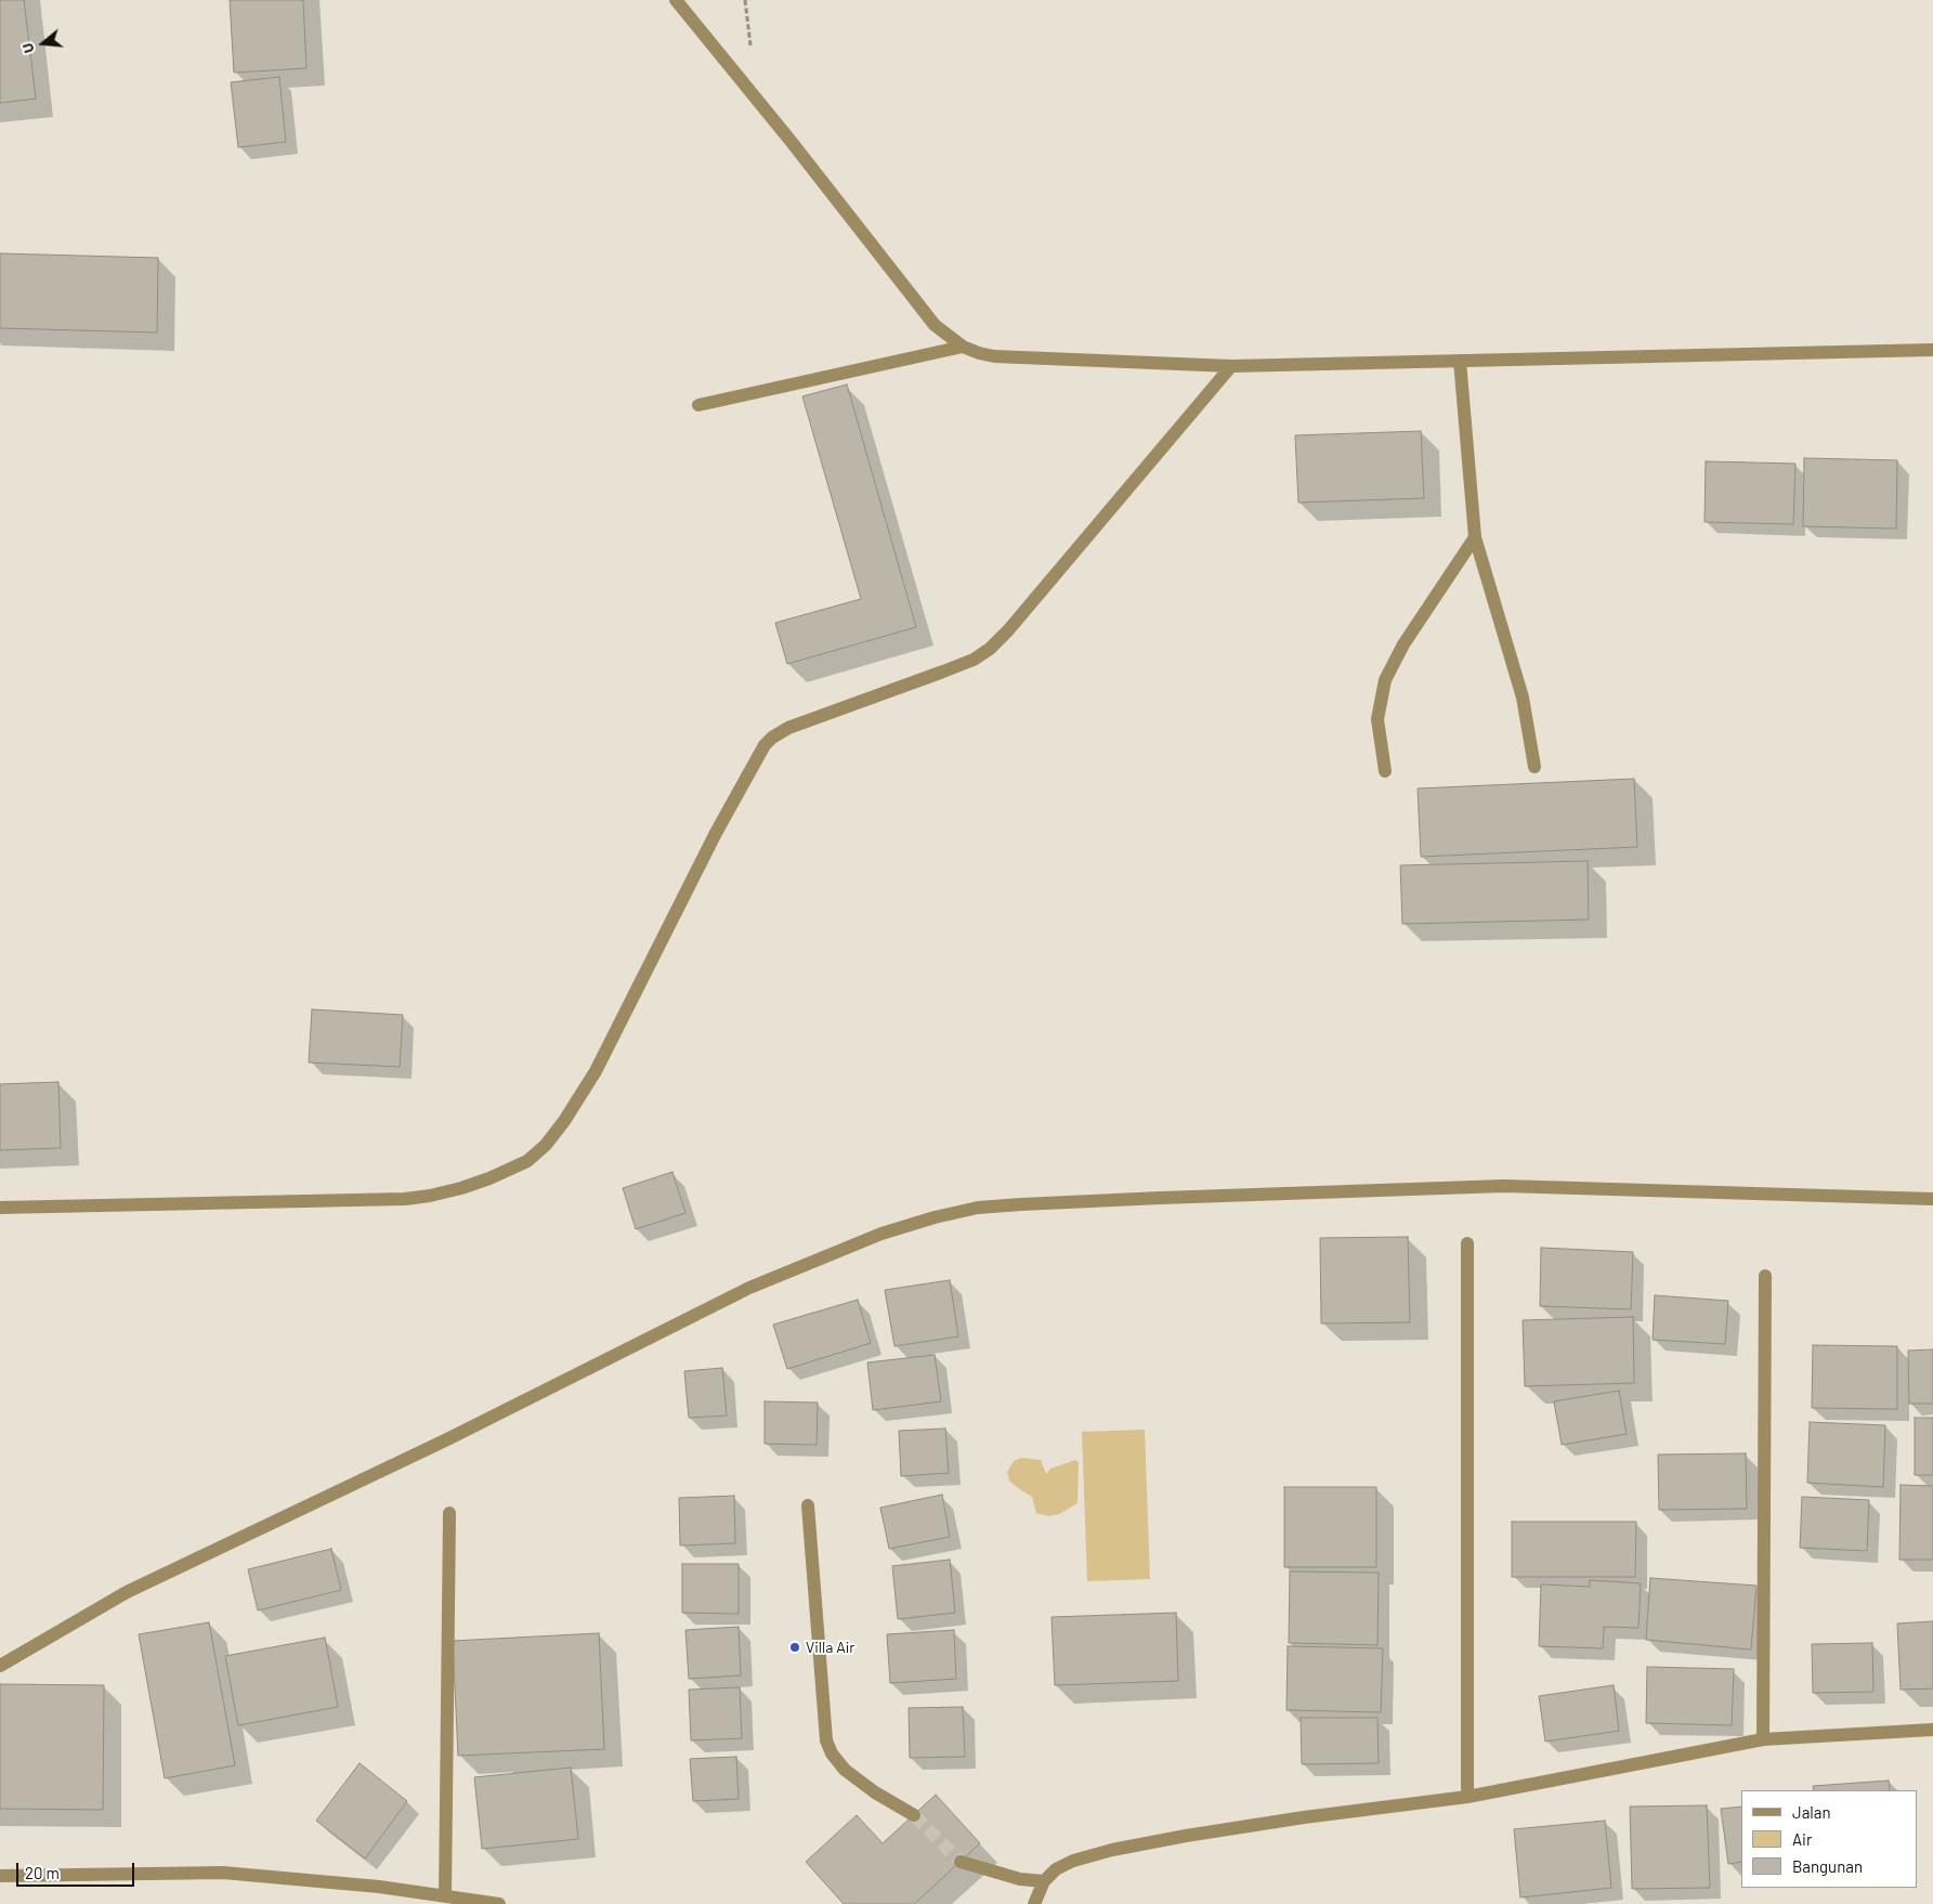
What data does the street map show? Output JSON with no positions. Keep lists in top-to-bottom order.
{
  "places": ["Villa Air"],
  "legend": ["Jalan", "Air", "Bangunan"],
  "scale_bar": "20 m",
  "north": "left"
}
